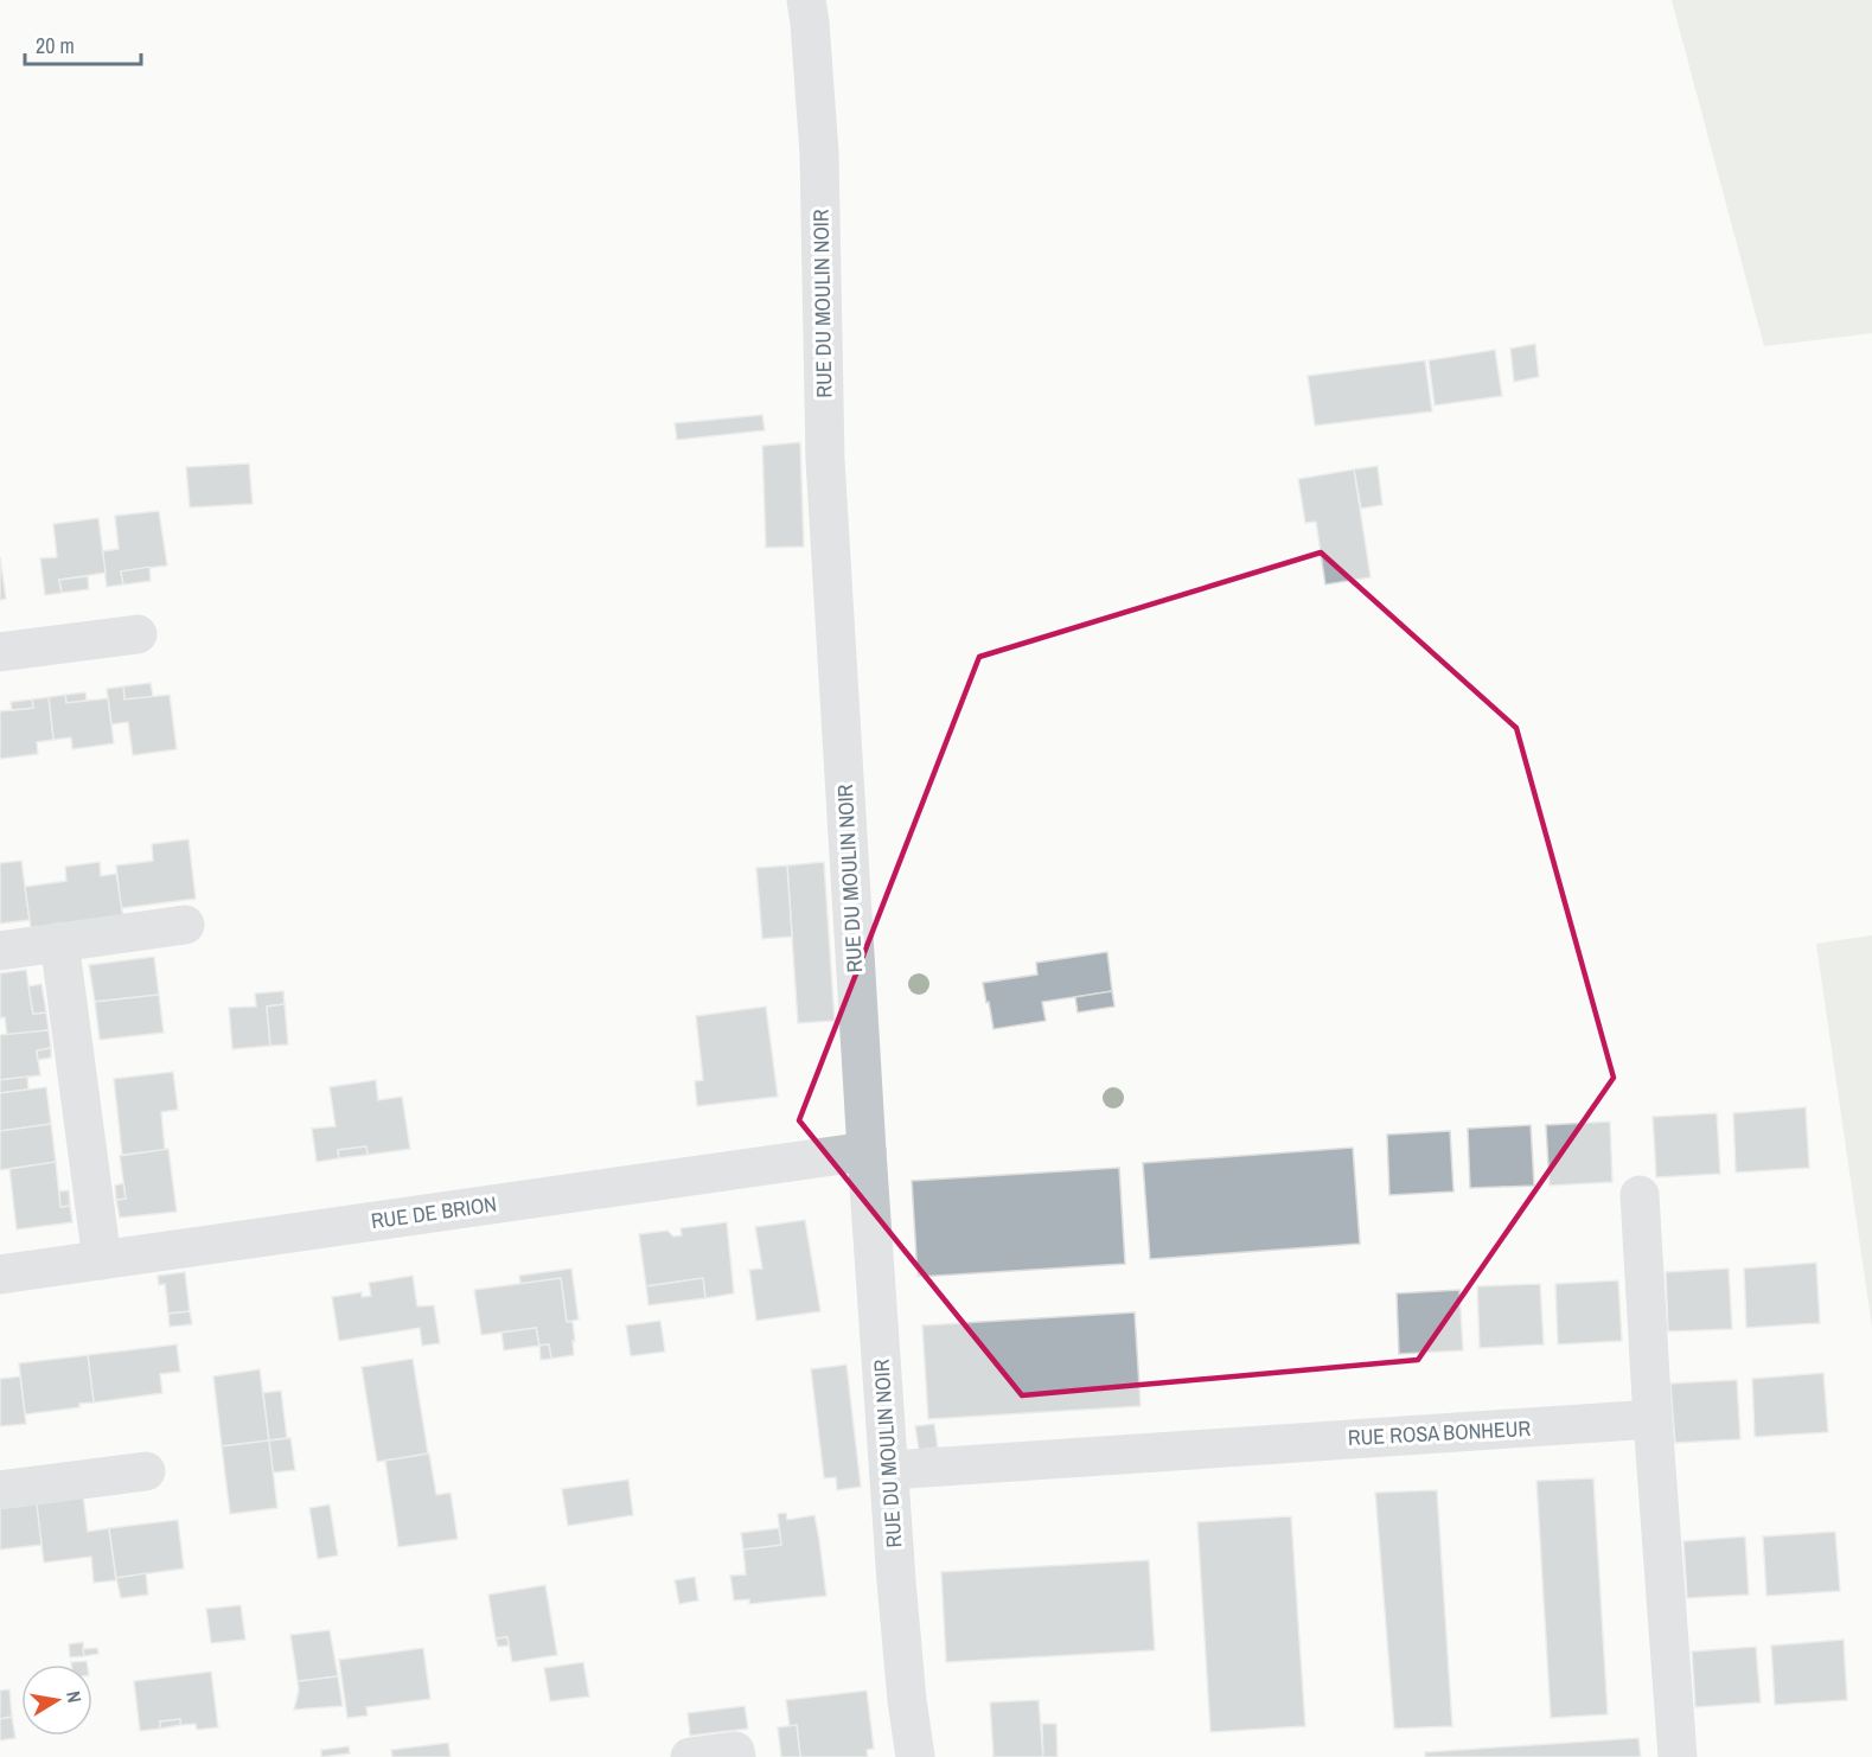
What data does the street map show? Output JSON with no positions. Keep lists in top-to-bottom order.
{
  "streets": {
    "street": ["RUE DU MOULIN NOIR", "RUE DE BRION", "RUE ROSA BONHEUR"]
  },
  "crossings": [
    ["RUE DU MOULIN NOIR", "RUE DE BRION"],
    ["RUE DU MOULIN NOIR", "RUE ROSA BONHEUR"]
  ],
  "scale_bar": "20 m",
  "north": "right"
}
